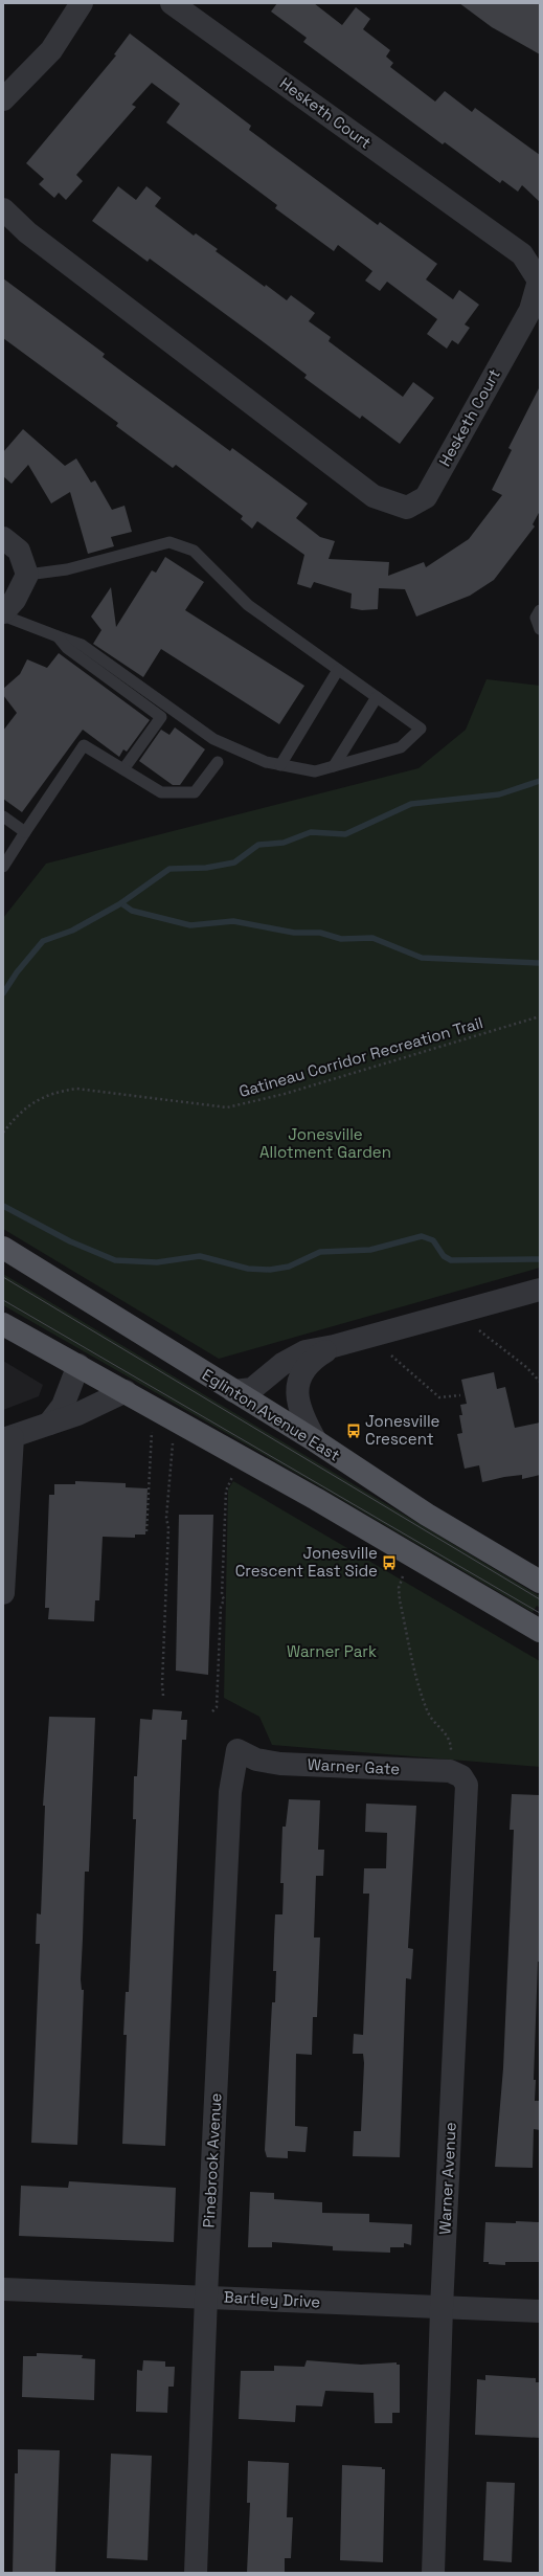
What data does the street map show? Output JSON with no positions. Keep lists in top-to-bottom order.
{
  "streets": {
    "main road": ["Eglinton Avenue East"],
    "street": [
      "Hesketh Court",
      "Warner Gate",
      "Pinebrook Avenue",
      "Warner Avenue",
      "Bartley Drive"
    ],
    "path": ["Gatineau Corridor Recreation Trail"]
  },
  "crossings": [
    ["Warner Gate", "Pinebrook Avenue"],
    ["Warner Gate", "Warner Avenue"],
    ["Pinebrook Avenue", "Bartley Drive"],
    ["Warner Avenue", "Bartley Drive"]
  ],
  "parks": ["Jonesville Allotment Garden", "Warner Park"],
  "places": {
    "bus stop": ["Jonesville Crescent", "Jonesville Crescent East Side"]
  }
}
